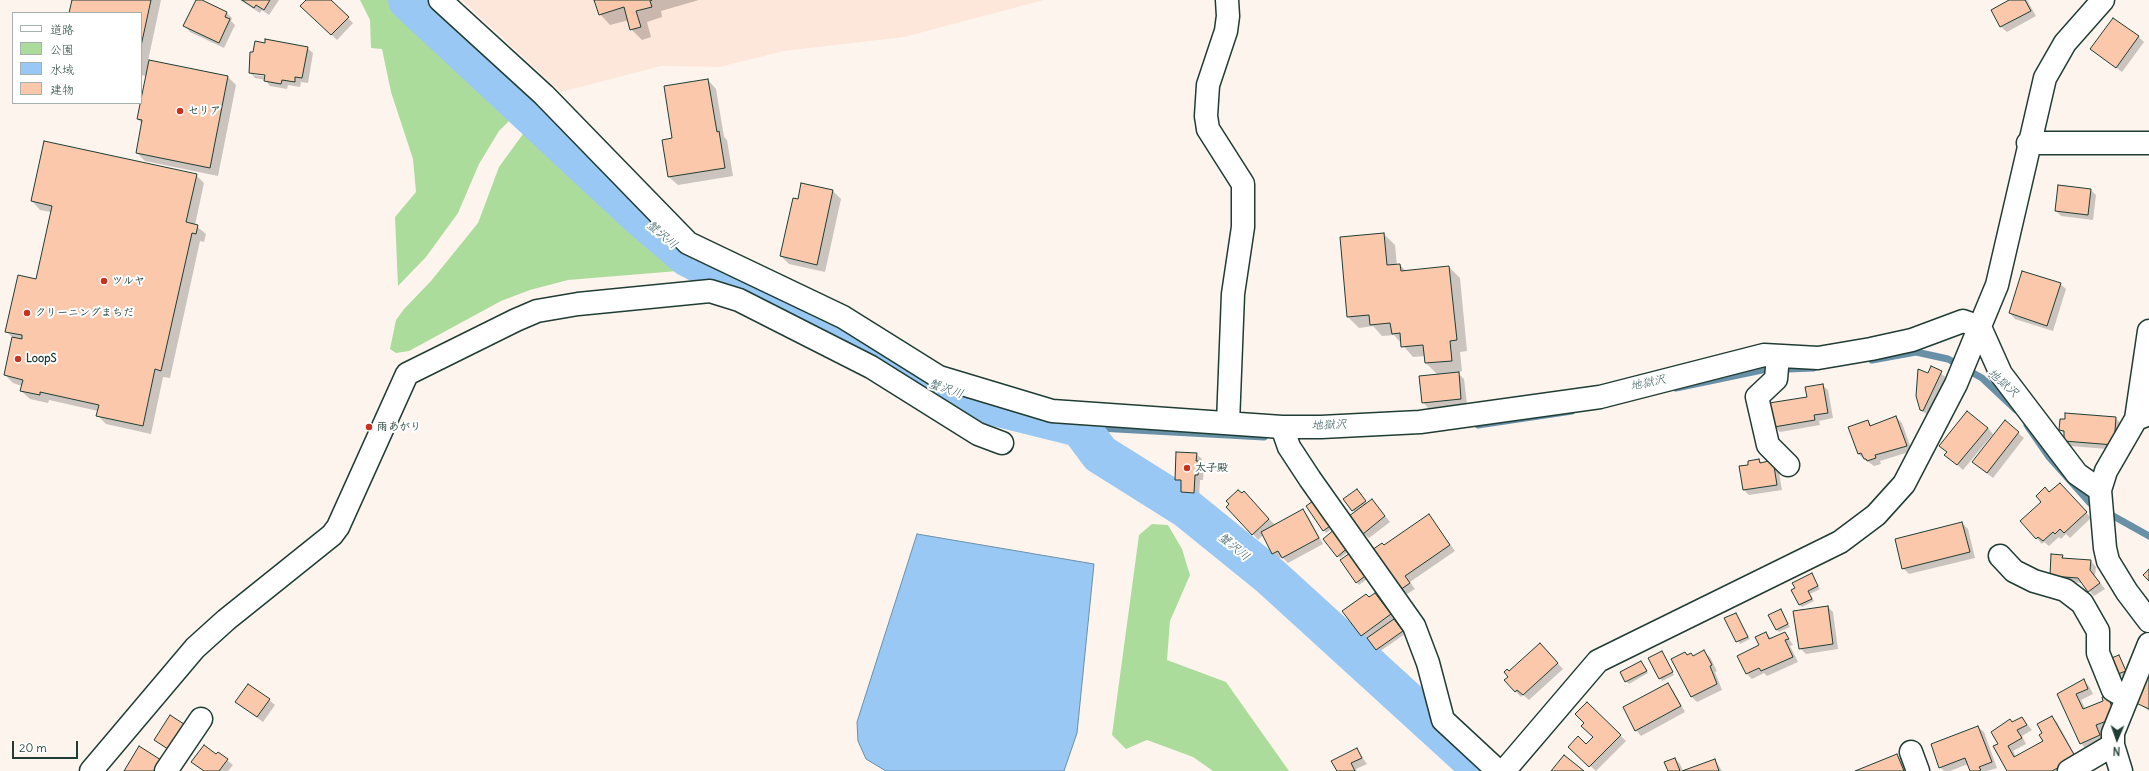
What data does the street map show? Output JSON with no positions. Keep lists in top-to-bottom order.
{
  "water": ["蟹沢川", "地獄沢"],
  "places": [
    "セリア",
    "ツルヤ",
    "クリーニングまちだ",
    "LoopS",
    "雨あがり",
    "太子殿"
  ],
  "legend": [
    "道路",
    "公園",
    "水域",
    "建物"
  ],
  "scale_bar": "20 m",
  "north": "bottom"
}
